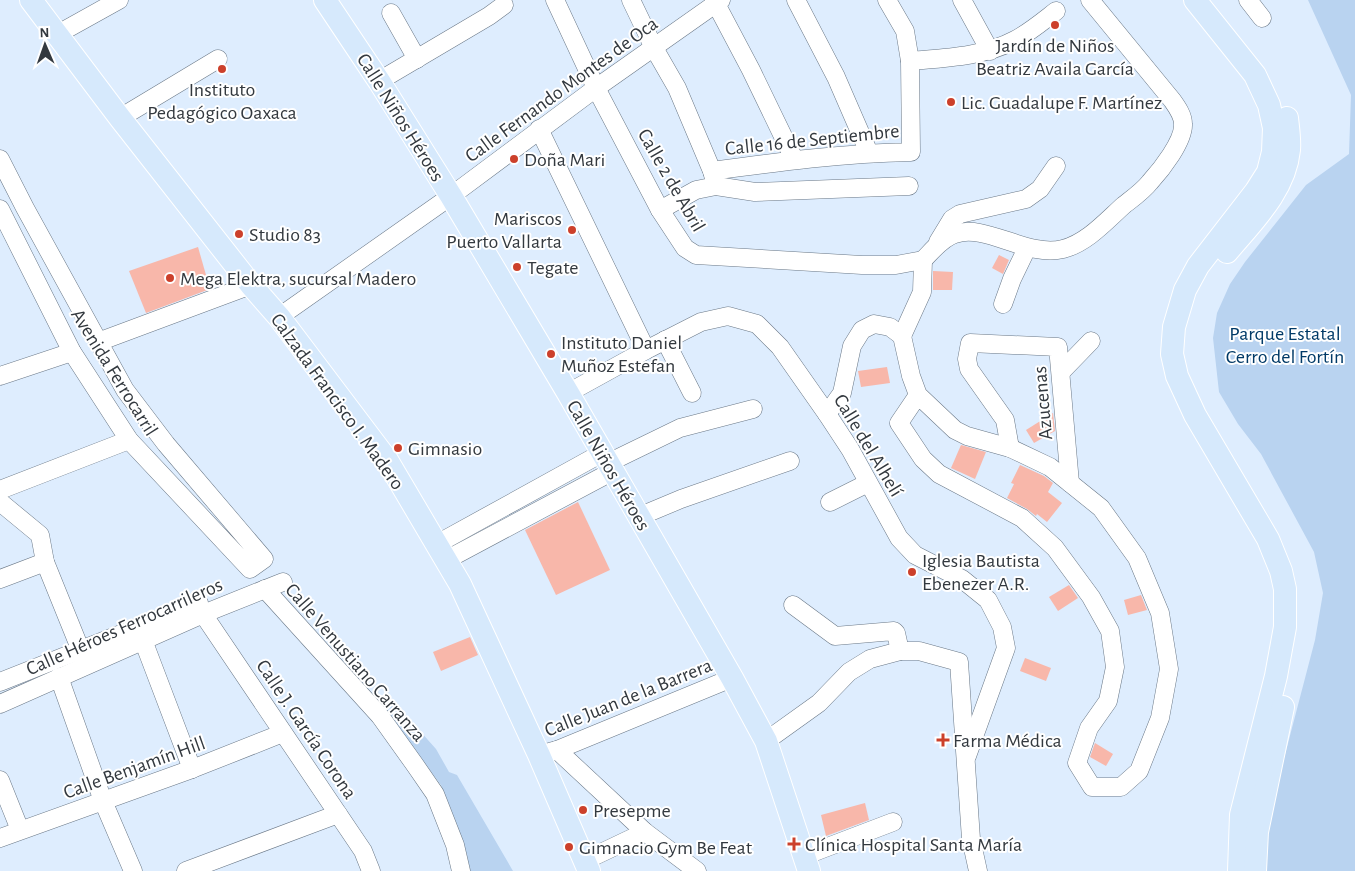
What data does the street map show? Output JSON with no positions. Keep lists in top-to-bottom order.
{
  "streets": {
    "main road": ["Calle Niños Héroes", "Calzada Francisco I. Madero"],
    "street": [
      "Calle Fernando Montes de Oca",
      "Calle 16 de Septiembre",
      "Calle 2 de Abril",
      "Avenida Ferrocarril",
      "Azucenas",
      "Calle del Alhelí",
      "Calle Héroes Ferrocarrileros",
      "Calle Venustiano Carranza",
      "Calle Juan de la Barrera",
      "Calle J. García Corona",
      "Calle Benjamín Hill"
    ]
  },
  "crossings": [
    ["Calle Fernando Montes de Oca", "Calle Niños Héroes"],
    ["Calle Fernando Montes de Oca", "Calle 2 de Abril"],
    ["Calle Fernando Montes de Oca", "Calzada Francisco I. Madero"],
    ["Calle Niños Héroes", "Calle del Alhelí"],
    ["Calle Niños Héroes", "Calle Juan de la Barrera"],
    ["Calle 16 de Septiembre", "Calle 2 de Abril"],
    ["Calzada Francisco I. Madero", "Calle Juan de la Barrera"],
    ["Calle Héroes Ferrocarrileros", "Calle Venustiano Carranza"],
    ["Calle Héroes Ferrocarrileros", "Calle J. García Corona"],
    ["Calle J. García Corona", "Calle Benjamín Hill"]
  ],
  "parks": ["Parque Estatal Cerro del Fortín"],
  "places": {
    "other": [
      "Jardín de Niños Beatriz Availa García",
      "Instituto Pedagógico Oaxaca",
      "Lic. Guadalupe F. Martínez",
      "Doña Mari",
      "Mariscos Puerto Vallarta",
      "Studio 83",
      "Tegate",
      "Mega Elektra, sucursal Madero",
      "Instituto Daniel Muñoz Estefan",
      "Gimnasio",
      "Iglesia Bautista Ebenezer A.R.",
      "Presepme",
      "Gimnacio Gym Be Feat"
    ],
    "health": ["Farma Médica", "Clínica Hospital Santa María"]
  },
  "north": "top"
}
